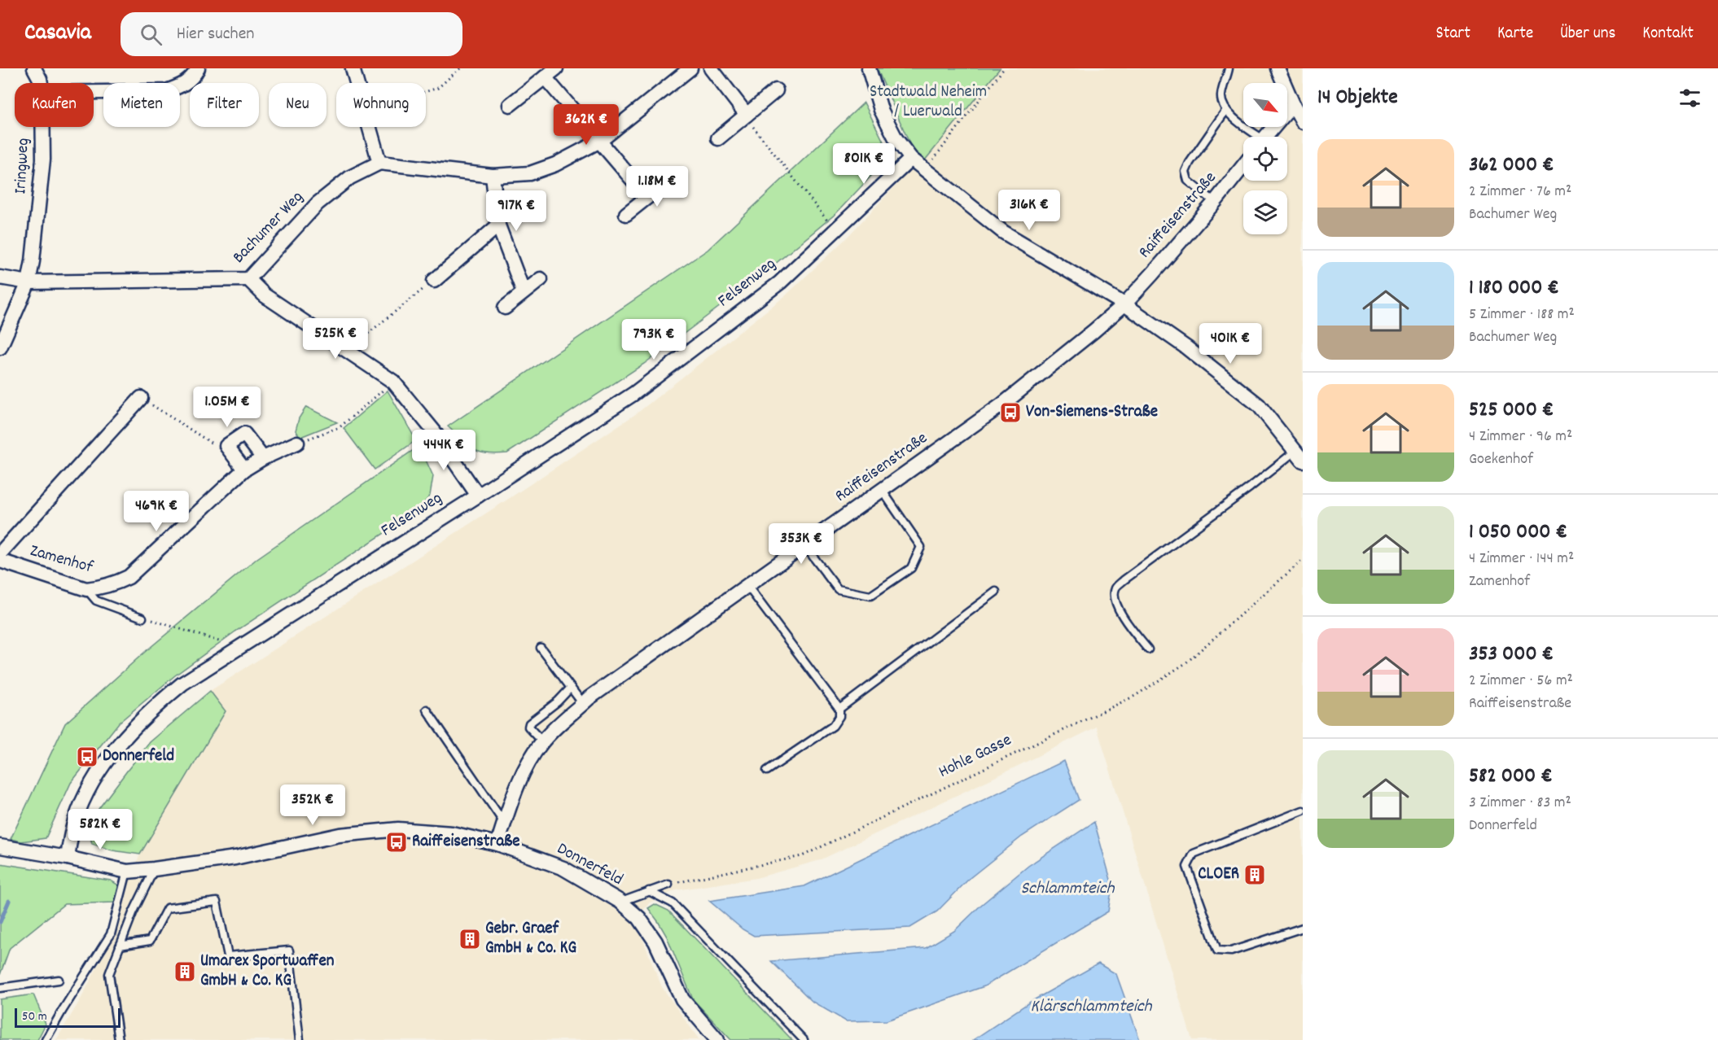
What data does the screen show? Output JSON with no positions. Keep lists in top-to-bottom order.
{
  "streets": {
    "street": [
      "Iringweg",
      "Raiffeisenstraße",
      "Bachumer Weg",
      "Felsenweg",
      "Zamenhof",
      "Donnerfeld"
    ],
    "path": ["Hohle Gasse"]
  },
  "crossings": [
    ["Iringweg", "Bachumer Weg"],
    ["Raiffeisenstraße", "Donnerfeld"],
    ["Felsenweg", "Donnerfeld"]
  ],
  "water": ["Schlammteich", "Klärschlammteich"],
  "parks": ["Stadtwald Neheim / Luerwald"],
  "places": {
    "bus stop": ["Von-Siemens-Straße", "Donnerfeld", "Raiffeisenstraße"],
    "building": ["CLOER", "Gebr. Graef GmbH & Co. KG", "Umarex Sportwaffen GmbH & Co. KG"]
  },
  "scale_bar": "50 m",
  "north": "bottom right",
  "page": {
    "header": "Casavia",
    "search": "Hier suchen",
    "nav": [
      "Start",
      "Karte",
      "Über uns",
      "Kontakt"
    ],
    "heading": "14 Objekte",
    "chip": [
      "Kaufen",
      "Mieten",
      "Filter",
      "Neu",
      "Wohnung"
    ],
    "price": [
      "362K €",
      "801K €",
      "1.18M €",
      "316K €",
      "917K €",
      "525K €",
      "793K €",
      "401K €",
      "1.05M €",
      "444K €",
      "469K €",
      "353K €",
      "352K €",
      "582K €"
    ],
    "list": [
      {
        "name": "362 000 €",
        "note": "2 Zimmer · 76 m² · Bachumer Weg"
      },
      {
        "name": "1 180 000 €",
        "note": "5 Zimmer · 188 m² · Bachumer Weg"
      },
      {
        "name": "525 000 €",
        "note": "4 Zimmer · 96 m² · Goekenhof"
      },
      {
        "name": "1 050 000 €",
        "note": "4 Zimmer · 144 m² · Zamenhof"
      },
      {
        "name": "353 000 €",
        "note": "2 Zimmer · 56 m² · Raiffeisenstraße"
      },
      {
        "name": "582 000 €",
        "note": "3 Zimmer · 83 m² · Donnerfeld"
      }
    ],
    "scale": "50 m"
  }
}
